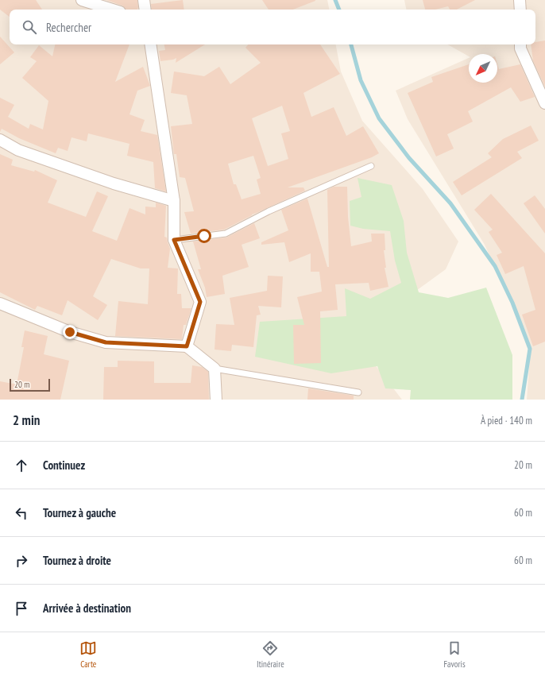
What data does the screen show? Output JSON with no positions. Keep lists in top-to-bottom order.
{
  "scale_bar": "20 m",
  "north": "bottom left",
  "page": {
    "search": "Rechercher",
    "scale": "20 m",
    "heading": ["2 min", "À pied · 140 m"],
    "list": [
      ["Continuez", "20 m"],
      ["Tournez à gauche", "60 m"],
      ["Tournez à droite", "60 m"],
      "Arrivée à destination"
    ],
    "nav": ["Carte", "Itinéraire", "Favoris"]
  }
}
